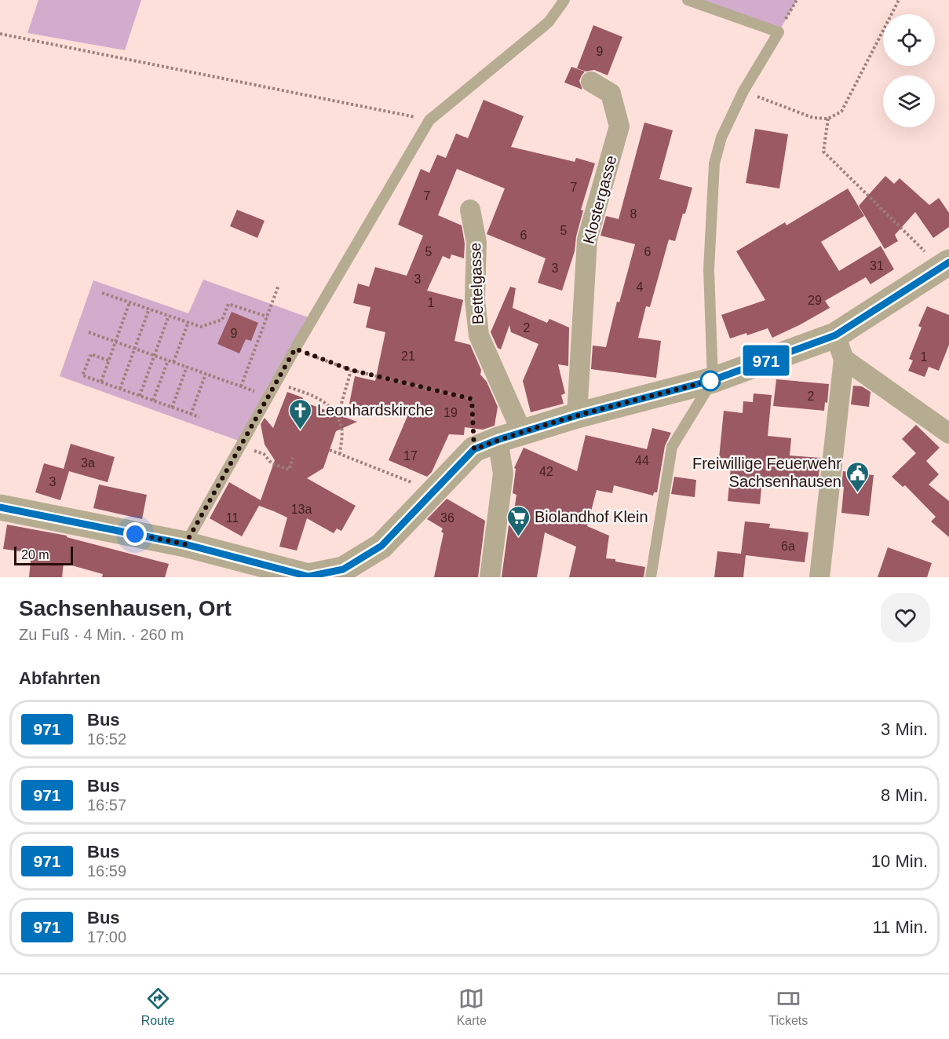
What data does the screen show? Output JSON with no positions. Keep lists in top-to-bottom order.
{
  "streets": {
    "street": ["Klostergasse", "Bettelgasse"]
  },
  "places": {
    "church": ["Leonhardskirche"],
    "public building": ["Freiwillige Feuerwehr Sachsenhausen"],
    "supermarket": ["Biolandhof Klein"]
  },
  "lines": ["bus line 971"],
  "house_numbers": [
    "9",
    "7",
    "7",
    "8",
    "5",
    "6",
    "5",
    "6",
    "31",
    "3",
    "3",
    "4",
    "29",
    "1",
    "2",
    "9",
    "21",
    "1",
    "2",
    "19",
    "17",
    "44",
    "3a",
    "42",
    "3",
    "13a",
    "11",
    "36",
    "6a"
  ],
  "scale_bar": "20 m",
  "page": {
    "on_map": "971",
    "scale": "20 m",
    "heading": [
      ["Sachsenhausen, Ort", "Zu Fuß · 4 Min. · 260 m"],
      "Abfahrten"
    ],
    "list": [
      {
        "mark": "971",
        "name": "Bus",
        "note": "16:52",
        "value": "3 Min."
      },
      {
        "mark": "971",
        "name": "Bus",
        "note": "16:57",
        "value": "8 Min."
      },
      {
        "mark": "971",
        "name": "Bus",
        "note": "16:59",
        "value": "10 Min."
      },
      {
        "mark": "971",
        "name": "Bus",
        "note": "17:00",
        "value": "11 Min."
      }
    ],
    "tabs": ["Route", "Karte", "Tickets"]
  }
}
